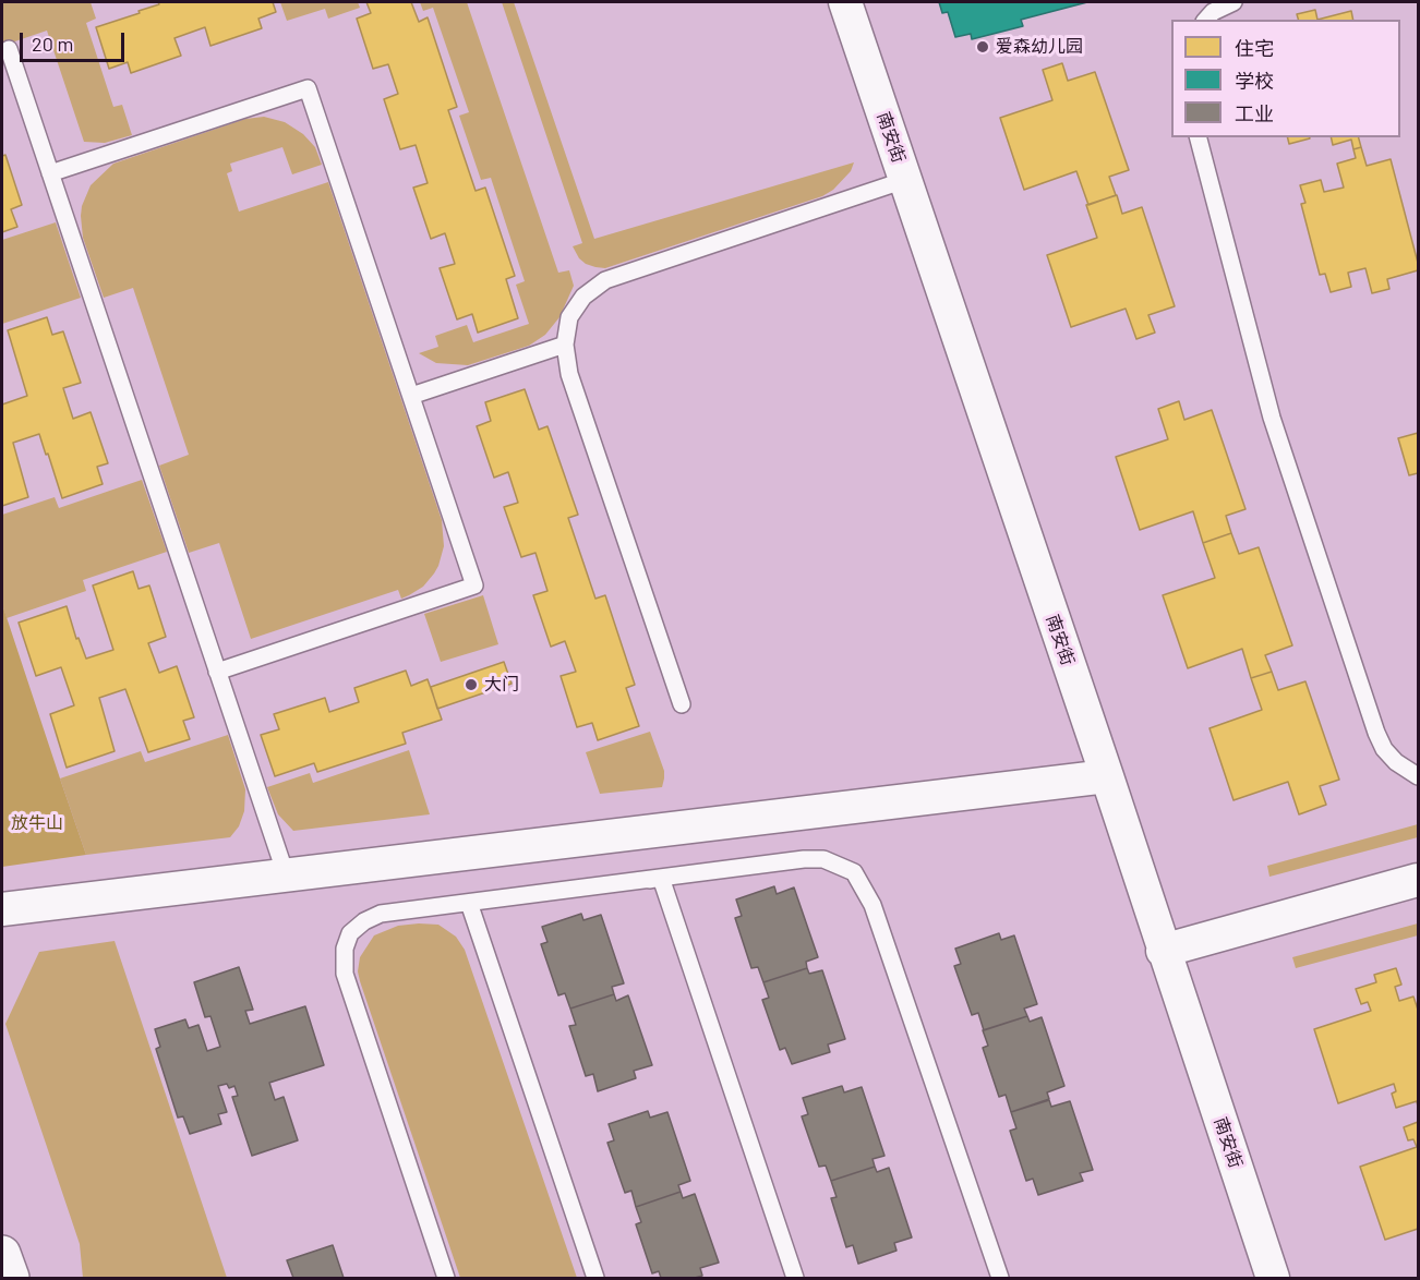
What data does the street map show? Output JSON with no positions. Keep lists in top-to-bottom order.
{
  "streets": {
    "street": ["南安街"]
  },
  "parks": ["放牛山"],
  "places": ["爱森幼儿园", "大门"],
  "legend": ["住宅", "学校", "工业"],
  "scale_bar": "20 m"
}
